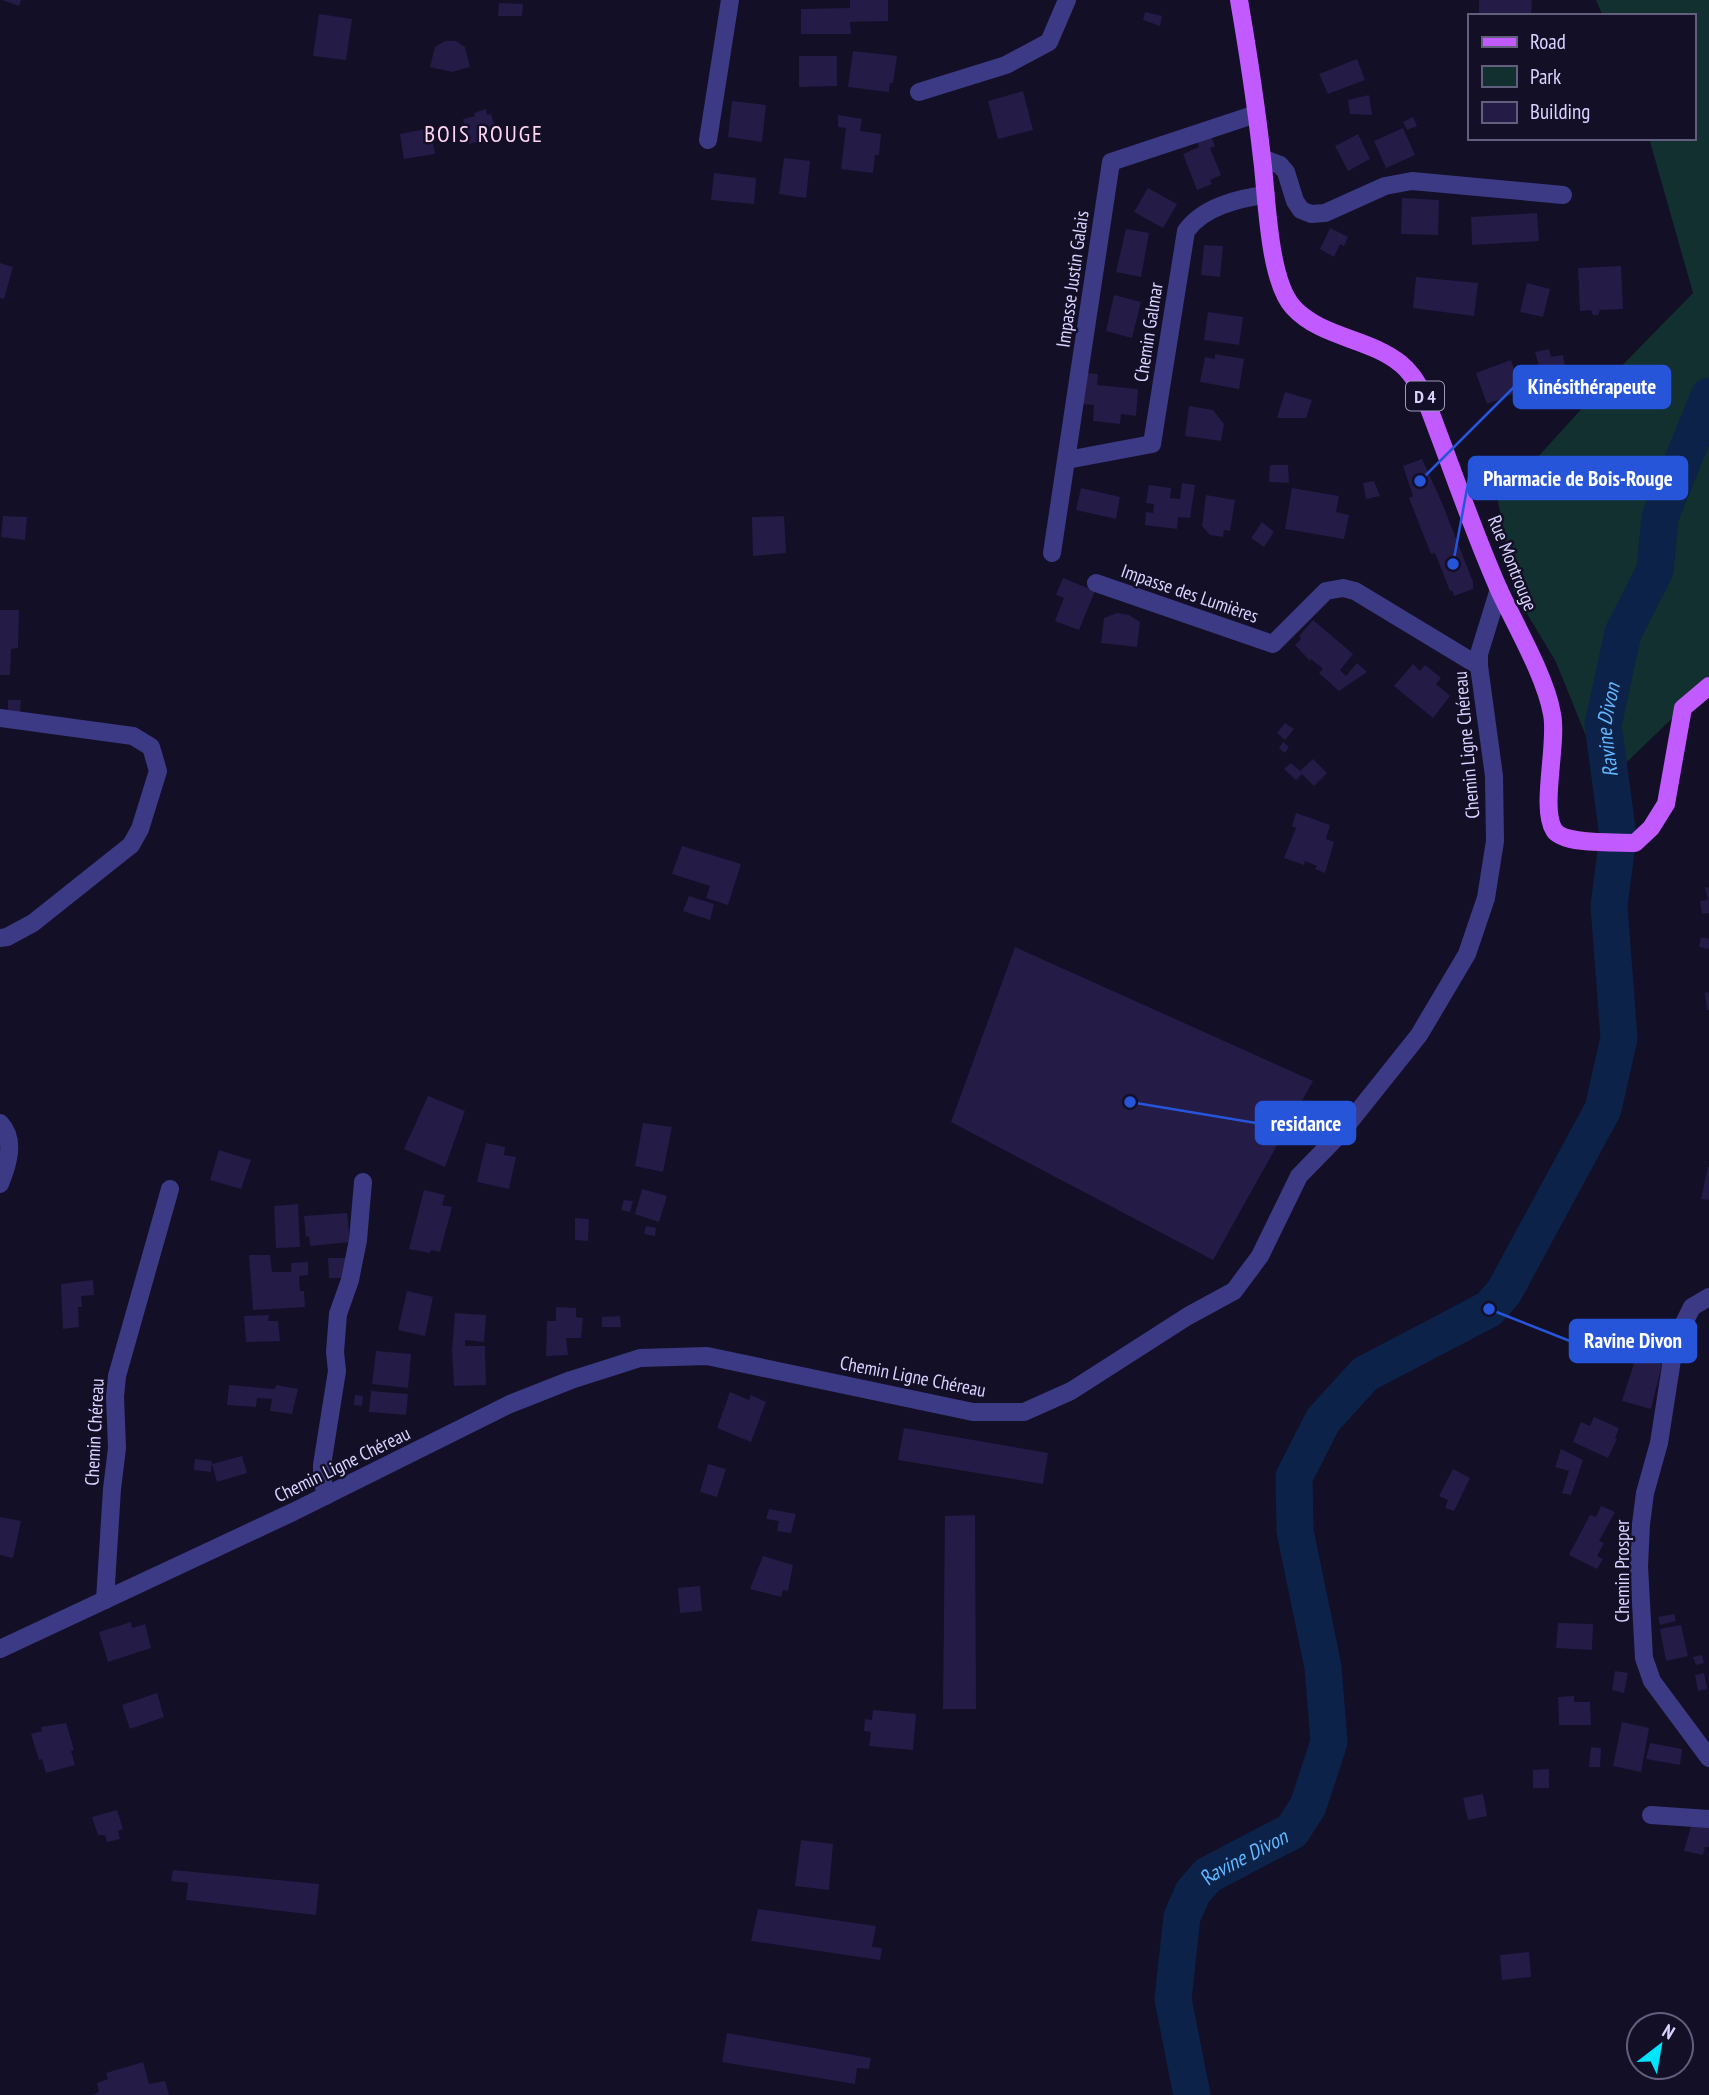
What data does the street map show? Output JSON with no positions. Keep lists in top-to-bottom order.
{
  "streets": {
    "main road": ["D 4", "Rue Montrouge"],
    "street": [
      "Impasse Justin Galais",
      "Chemin Galmar",
      "Impasse des Lumières",
      "Chemin Ligne Chéreau",
      "Chemin Chéreau",
      "Chemin Prosper"
    ]
  },
  "crossings": [
    ["Impasse Justin Galais", "Chemin Galmar"],
    ["Impasse Justin Galais", "Rue Montrouge"],
    ["Chemin Galmar", "Rue Montrouge"],
    ["Rue Montrouge", "Chemin Ligne Chéreau"],
    ["Impasse des Lumières", "Chemin Ligne Chéreau"],
    ["Chemin Ligne Chéreau", "Chemin Chéreau"]
  ],
  "districts": ["BOIS ROUGE"],
  "water": ["Ravine Divon"],
  "places": [
    "Kinésithérapeute",
    "Pharmacie de Bois-Rouge",
    "residance",
    "Ravine Divon"
  ],
  "legend": ["Road", "Park", "Building"],
  "north": "top right"
}
